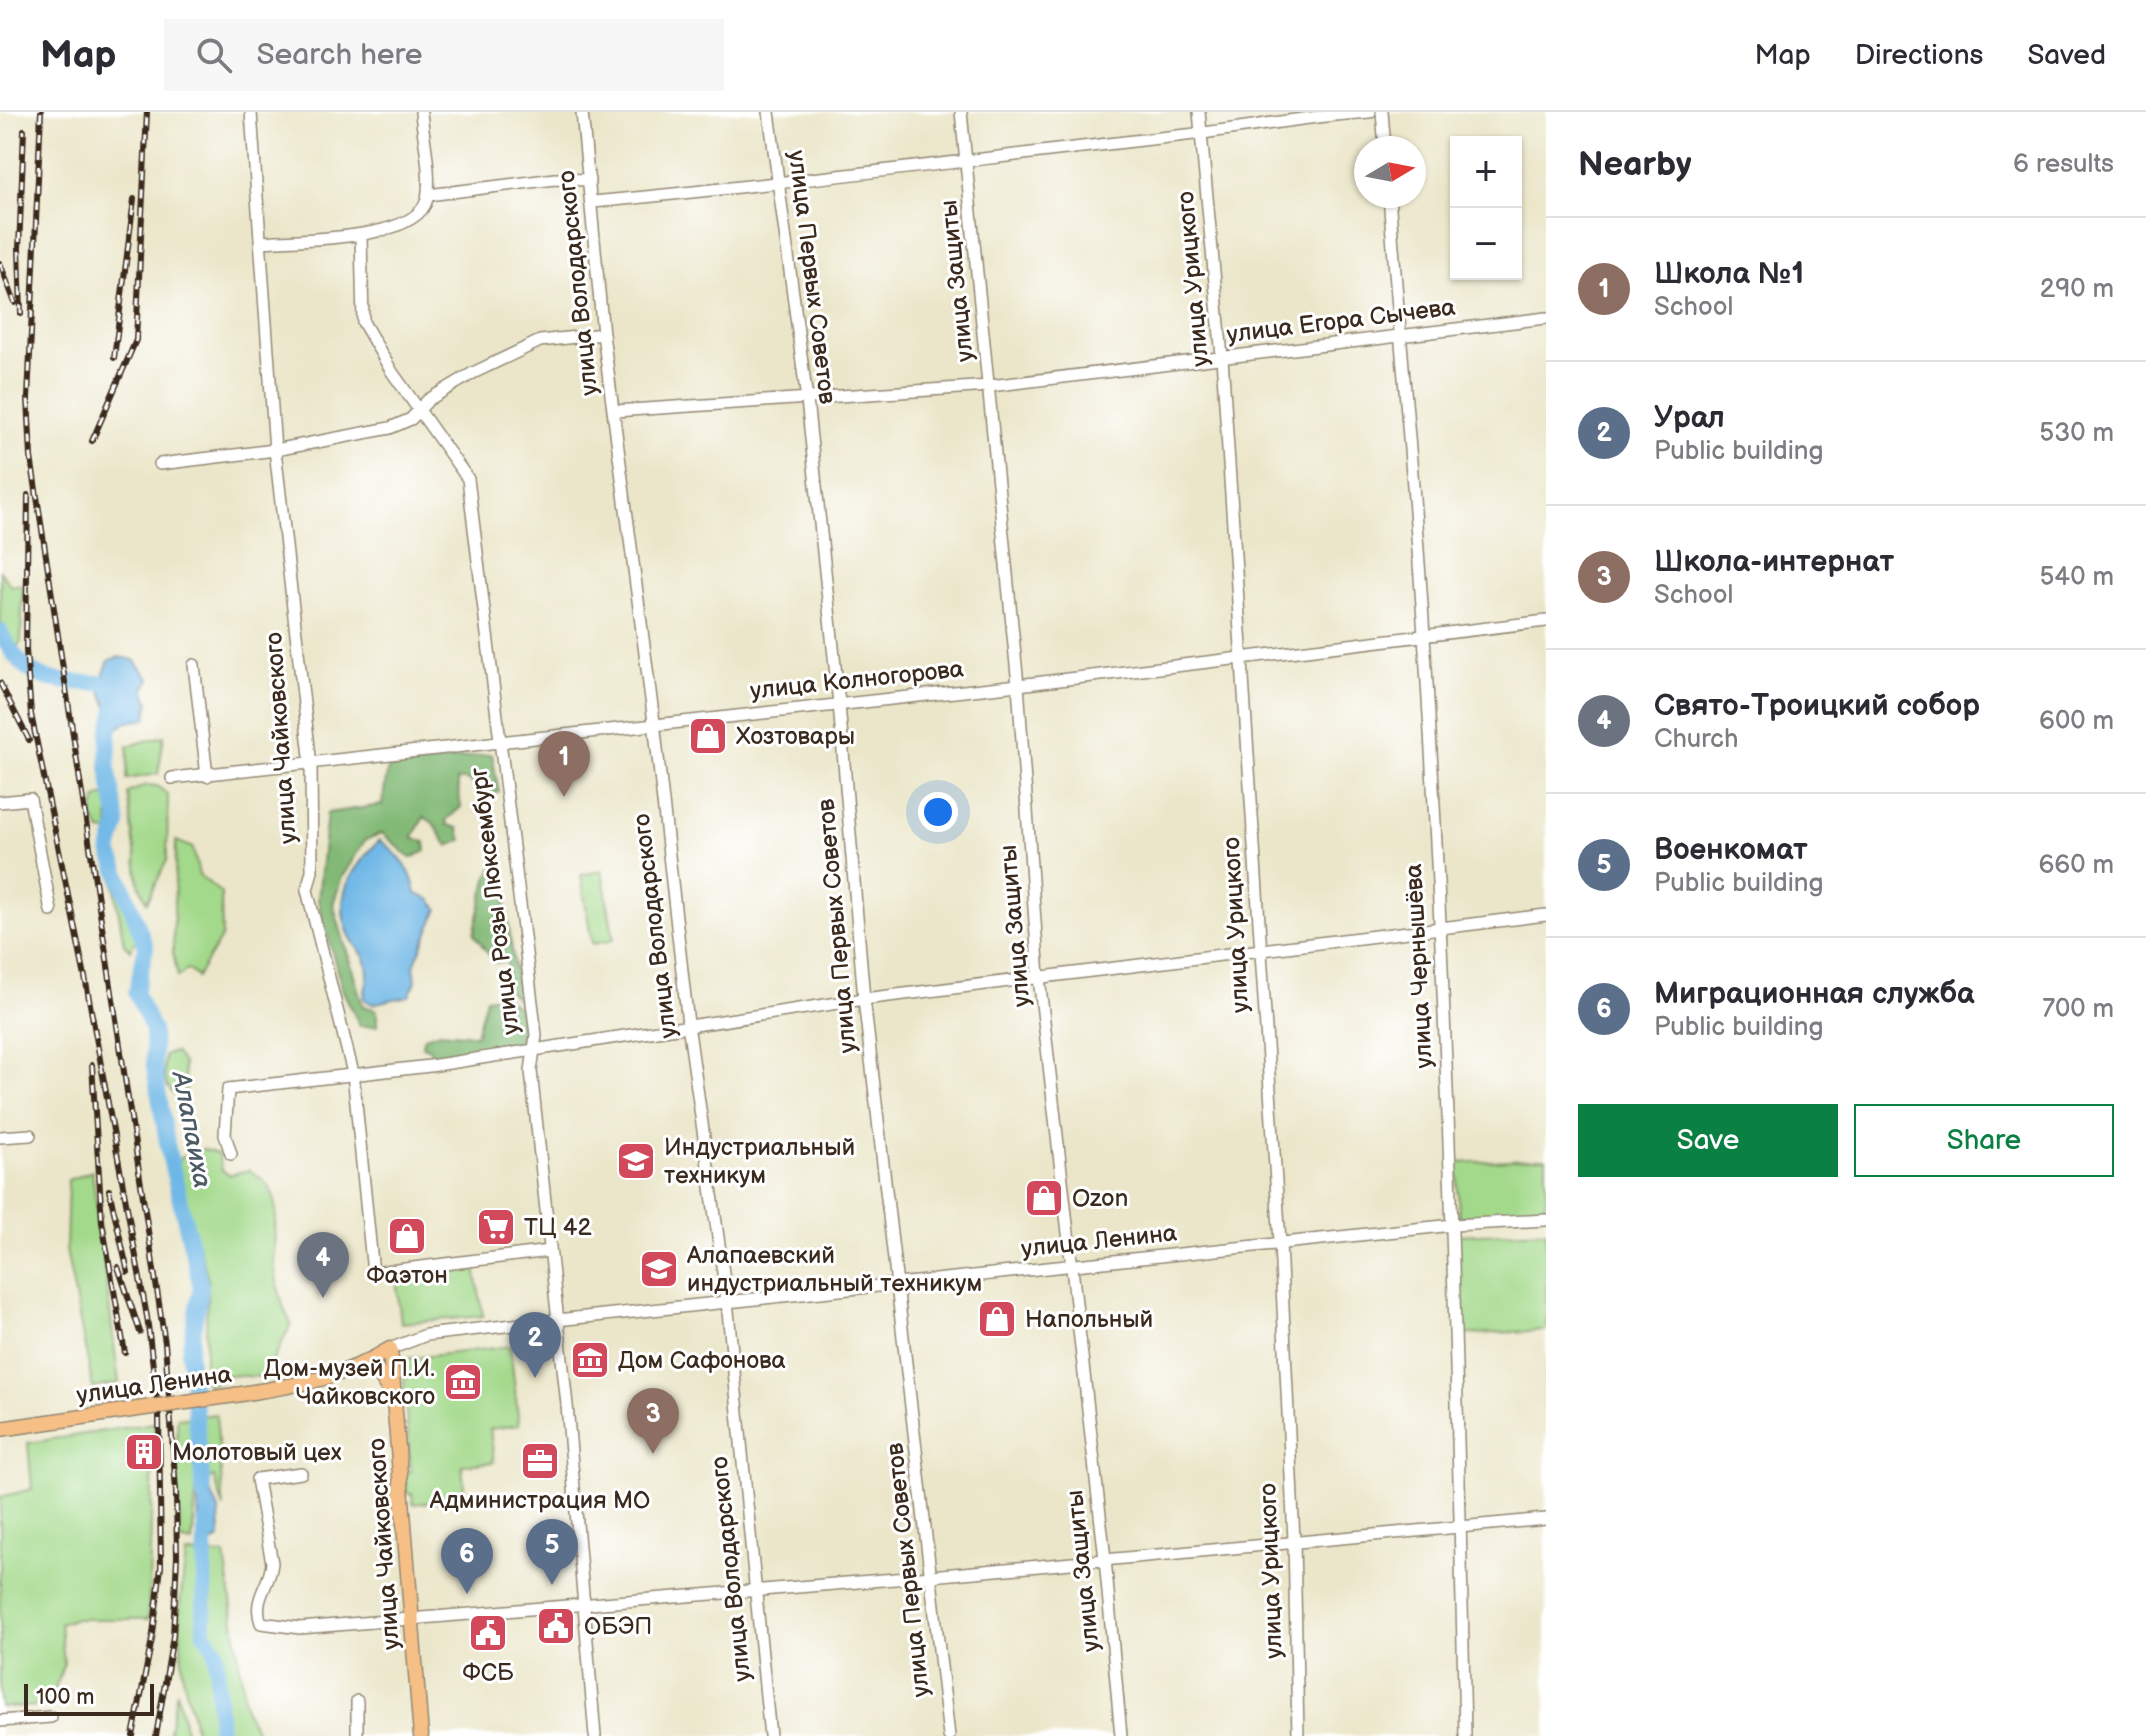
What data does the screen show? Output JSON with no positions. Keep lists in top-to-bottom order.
{
  "streets": {
    "main road": ["улица Чайковского", "улица Ленина"],
    "street": [
      "улица Первых Советов",
      "улица Урицкого",
      "улица Защиты",
      "улица Володарского",
      "улица Егора Сычева",
      "улица Колногорова",
      "улица Розы Люксембург",
      "улица Чернышёва"
    ]
  },
  "crossings": [
    ["улица Первых Советов", "улица Егора Сычева"],
    ["улица Первых Советов", "улица Колногорова"],
    ["улица Первых Советов", "улица Ленина"],
    ["улица Урицкого", "улица Егора Сычева"],
    ["улица Урицкого", "улица Колногорова"],
    ["улица Урицкого", "улица Ленина"],
    ["улица Защиты", "улица Егора Сычева"],
    ["улица Защиты", "улица Колногорова"],
    ["улица Защиты", "улица Ленина"],
    ["улица Володарского", "улица Егора Сычева"],
    ["улица Володарского", "улица Колногорова"],
    ["улица Володарского", "улица Ленина"],
    ["улица Егора Сычева", "улица Чернышёва"],
    ["улица Колногорова", "улица Чайковского"],
    ["улица Колногорова", "улица Розы Люксембург"],
    ["улица Колногорова", "улица Чернышёва"],
    ["улица Чайковского", "улица Розы Люксембург"],
    ["улица Чайковского", "улица Ленина"],
    ["улица Розы Люксембург", "улица Ленина"],
    ["улица Чернышёва", "улица Ленина"]
  ],
  "water": ["Алапаиха"],
  "places": {
    "shop": [
      "Хозтовары",
      "Ozon",
      "Фаэтон",
      "Напольный"
    ],
    "school or university": ["Индустриальный техникум", "Алапаевский индустриальный техникум"],
    "supermarket": ["ТЦ 42"],
    "museum": ["Дом Сафонова", "Дом-музей П.И. Чайковского"],
    "building": ["Молотовый цех"],
    "office": ["Администрация МО"],
    "public building": ["ОБЭП", "ФСБ"]
  },
  "scale_bar": "100 m",
  "north": "right",
  "page": {
    "header": "Map",
    "search": "Search here",
    "nav": ["Map", "Directions", "Saved"],
    "heading": ["Nearby", "6 results"],
    "map_buttons": ["+", "−"],
    "list": [
      {
        "mark": "1",
        "name": "Школа №1",
        "note": "School",
        "value": "290 m"
      },
      {
        "mark": "2",
        "name": "Урал",
        "note": "Public building",
        "value": "530 m"
      },
      {
        "mark": "3",
        "name": "Школа-интернат",
        "note": "School",
        "value": "540 m"
      },
      {
        "mark": "4",
        "name": "Свято-Троицкий собор",
        "note": "Church",
        "value": "600 m"
      },
      {
        "mark": "5",
        "name": "Военкомат",
        "note": "Public building",
        "value": "660 m"
      },
      {
        "mark": "6",
        "name": "Миграционная служба",
        "note": "Public building",
        "value": "700 m"
      }
    ],
    "pins": [
      "1",
      "4",
      "2",
      "3",
      "5",
      "6"
    ],
    "buttons": ["Save", "Share"],
    "scale": "100 m"
  }
}
